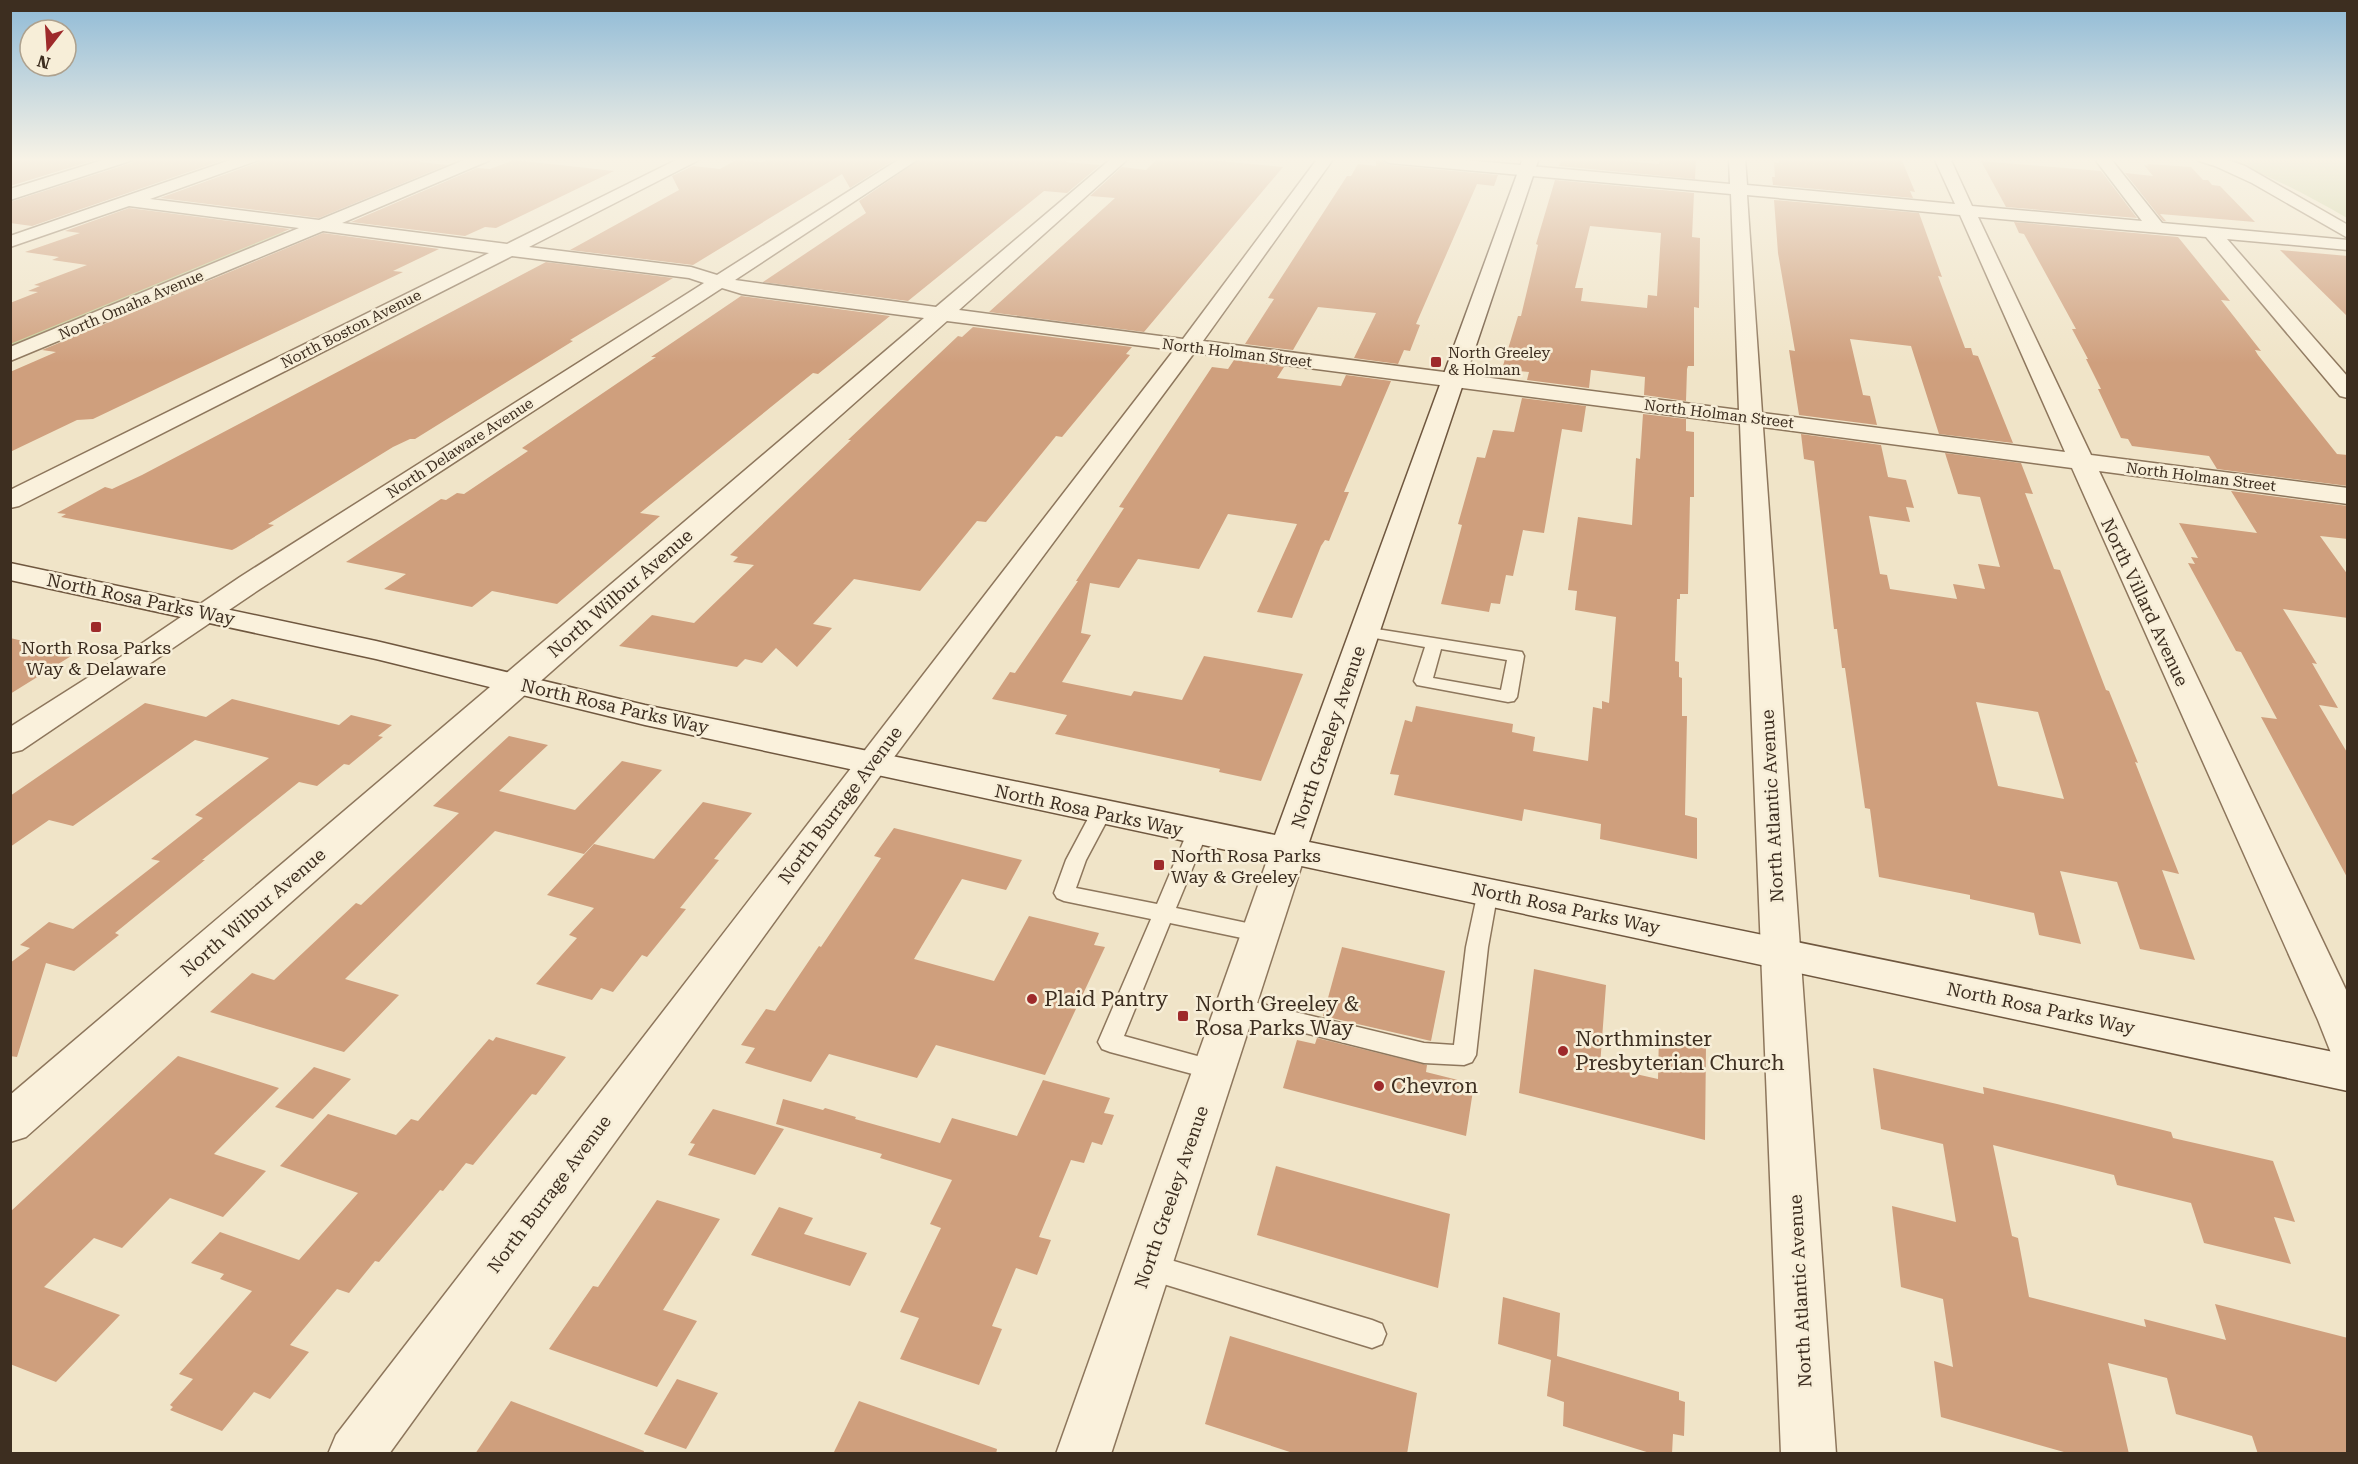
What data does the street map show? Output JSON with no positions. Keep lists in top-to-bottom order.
{
  "streets": {
    "street": [
      "North Omaha Avenue",
      "North Boston Avenue",
      "North Holman Street",
      "North Delaware Avenue",
      "North Wilbur Avenue",
      "North Rosa Parks Way",
      "North Villard Avenue",
      "North Greeley Avenue",
      "North Burrage Avenue",
      "North Atlantic Avenue"
    ]
  },
  "crossings": [
    ["North Boston Avenue", "North Holman Street"],
    ["North Holman Street", "North Delaware Avenue"],
    ["North Holman Street", "North Wilbur Avenue"],
    ["North Holman Street", "North Villard Avenue"],
    ["North Holman Street", "North Greeley Avenue"],
    ["North Holman Street", "North Burrage Avenue"],
    ["North Holman Street", "North Atlantic Avenue"],
    ["North Delaware Avenue", "North Rosa Parks Way"],
    ["North Wilbur Avenue", "North Rosa Parks Way"],
    ["North Rosa Parks Way", "North Greeley Avenue"],
    ["North Rosa Parks Way", "North Burrage Avenue"],
    ["North Rosa Parks Way", "North Atlantic Avenue"]
  ],
  "places": {
    "transit": [
      "North Greeley & Holman",
      "North Rosa Parks Way & Delaware",
      "North Rosa Parks Way & Greeley",
      "North Greeley & Rosa Parks Way"
    ],
    "other": ["Plaid Pantry", "Northminster Presbyterian Church", "Chevron"]
  },
  "north": "bottom"
}
